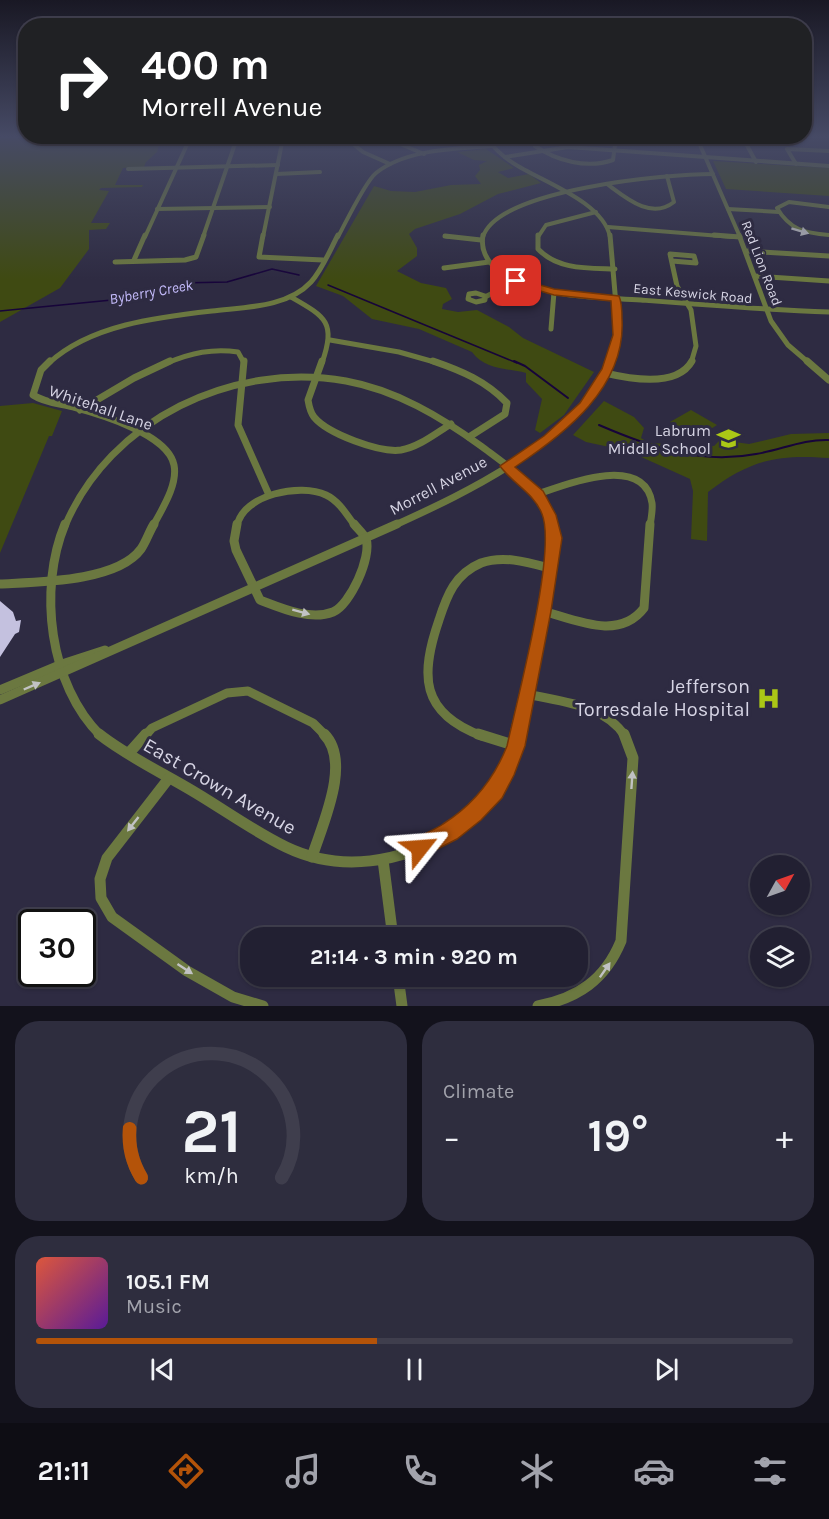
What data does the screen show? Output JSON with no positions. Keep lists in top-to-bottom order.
{
  "streets": {
    "street": [
      "Red Lion Road",
      "East Keswick Road",
      "Whitehall Lane",
      "Morrell Avenue",
      "East Crown Avenue"
    ]
  },
  "crossings": [
    ["Red Lion Road", "East Keswick Road"],
    ["East Keswick Road", "Morrell Avenue"],
    ["Whitehall Lane", "East Crown Avenue"],
    ["Morrell Avenue", "East Crown Avenue"]
  ],
  "water": ["Byberry Creek"],
  "places": {
    "school or university": ["Labrum Middle School"],
    "hospital": ["Jefferson Torresdale Hospital"]
  },
  "north": "top right",
  "page": {
    "turn": ["400 m", "Morrell Avenue"],
    "limit": "30",
    "trip": "21:14 · 3 min · 920 m",
    "tile": "Climate",
    "heat": ["−", "19°", "+"],
    "song": ["105.1 FM", "Music"],
    "tabs": "21:11",
    "gauge": ["21", "km/h"]
  }
}
